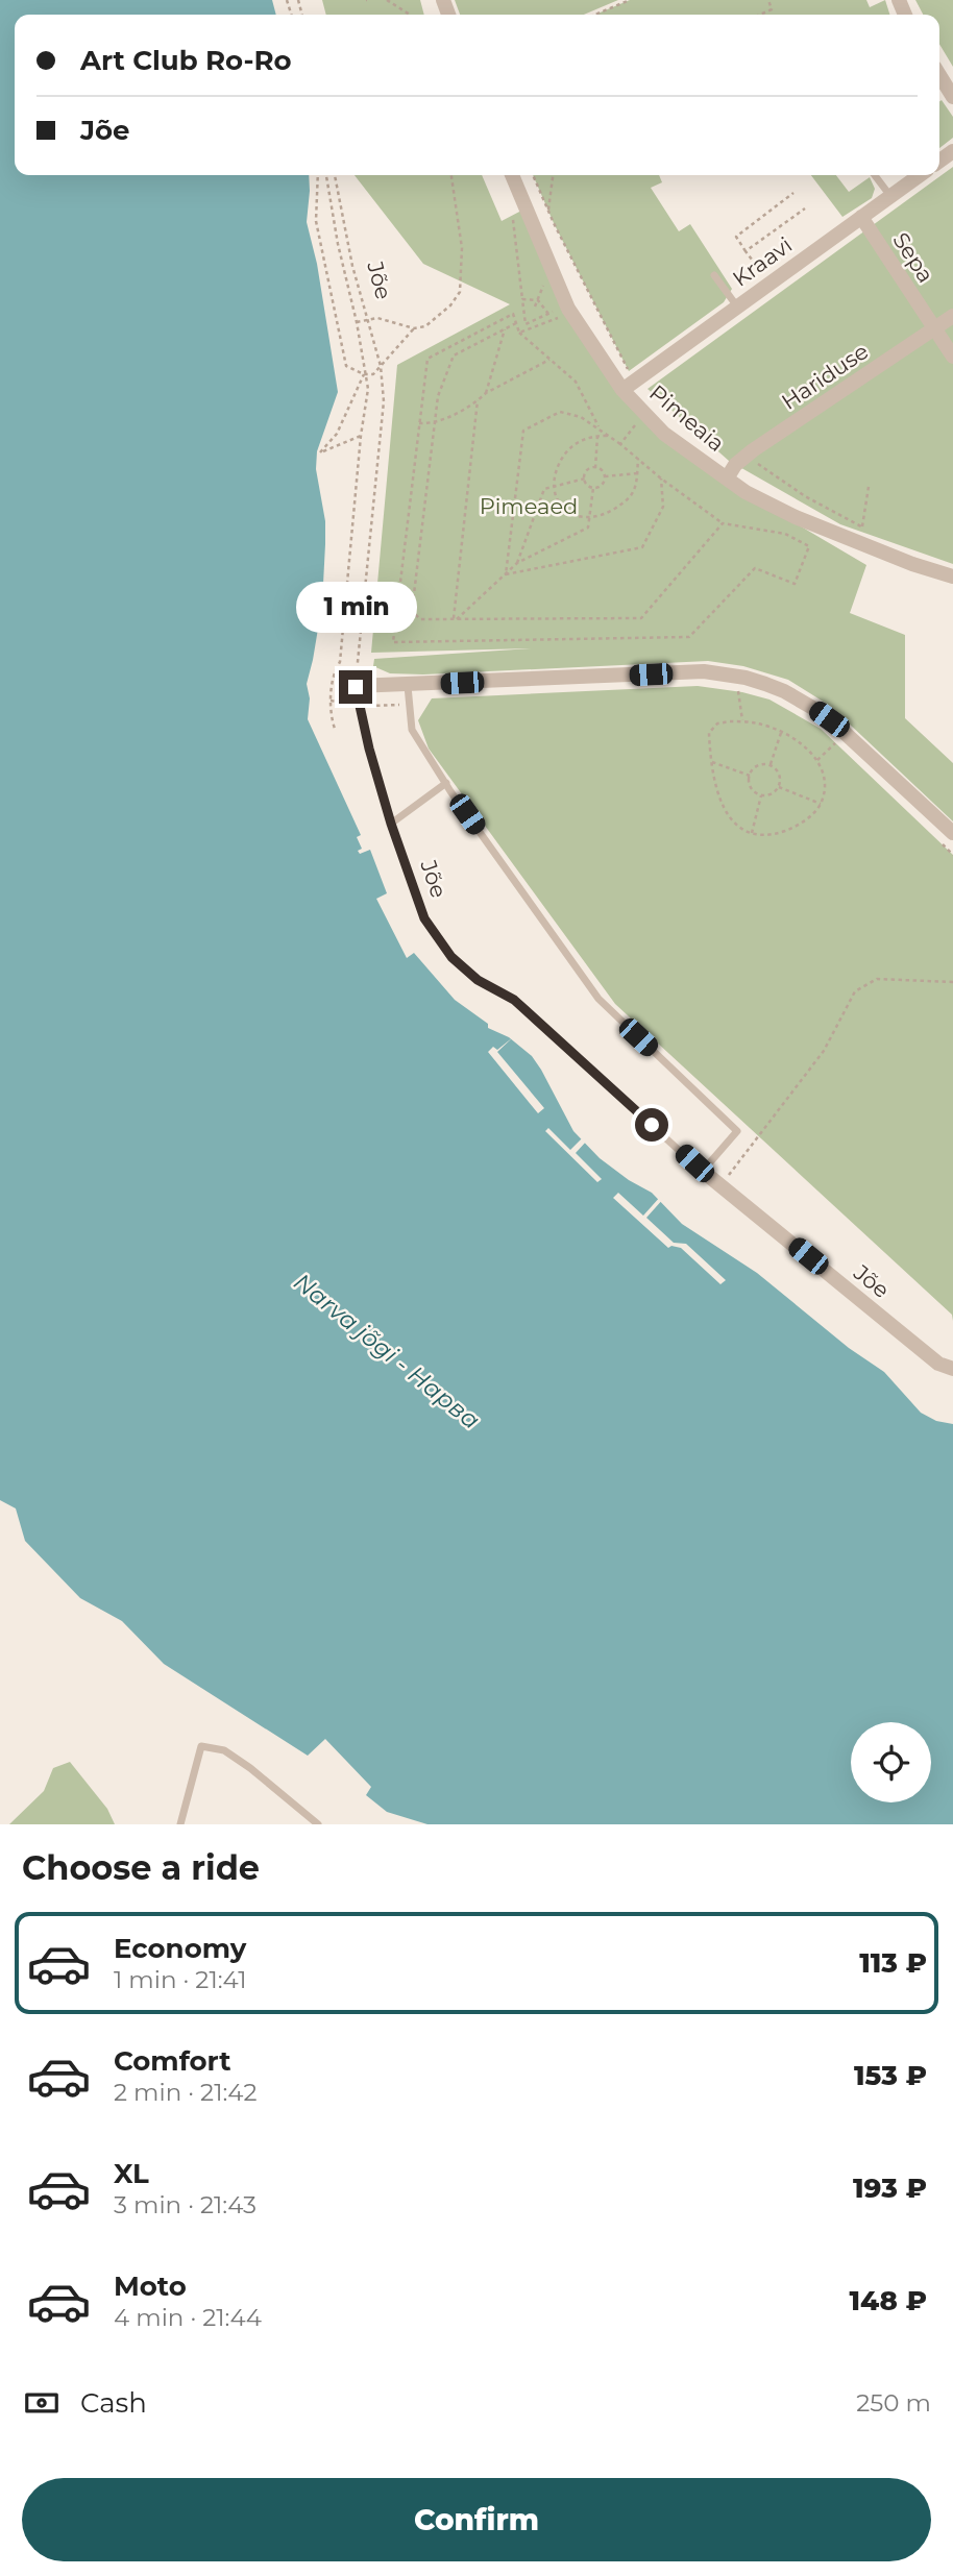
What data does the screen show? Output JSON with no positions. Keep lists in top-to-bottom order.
{
  "streets": {
    "street": [
      "Sepa",
      "Kraavi",
      "Jõe",
      "Hariduse",
      "Pimeaia"
    ]
  },
  "crossings": [
    ["Sepa", "Kraavi"],
    ["Sepa", "Hariduse"],
    ["Kraavi", "Pimeaia"],
    ["Hariduse", "Pimeaia"]
  ],
  "water": ["Narva jõgi - Нарва"],
  "parks": ["Pimeaed"],
  "page": {
    "banner": ["Art Club Ro-Ro", "Jõe"],
    "bubble": "1 min",
    "heading": "Choose a ride",
    "list": [
      {
        "name": "Economy",
        "note": "1 min · 21:41",
        "value": "113 ₽"
      },
      {
        "name": "Comfort",
        "note": "2 min · 21:42",
        "value": "153 ₽"
      },
      {
        "name": "XL",
        "note": "3 min · 21:43",
        "value": "193 ₽"
      },
      {
        "name": "Moto",
        "note": "4 min · 21:44",
        "value": "148 ₽"
      }
    ],
    "pay": ["Cash", "250 m"],
    "buttons": "Confirm"
  }
}
